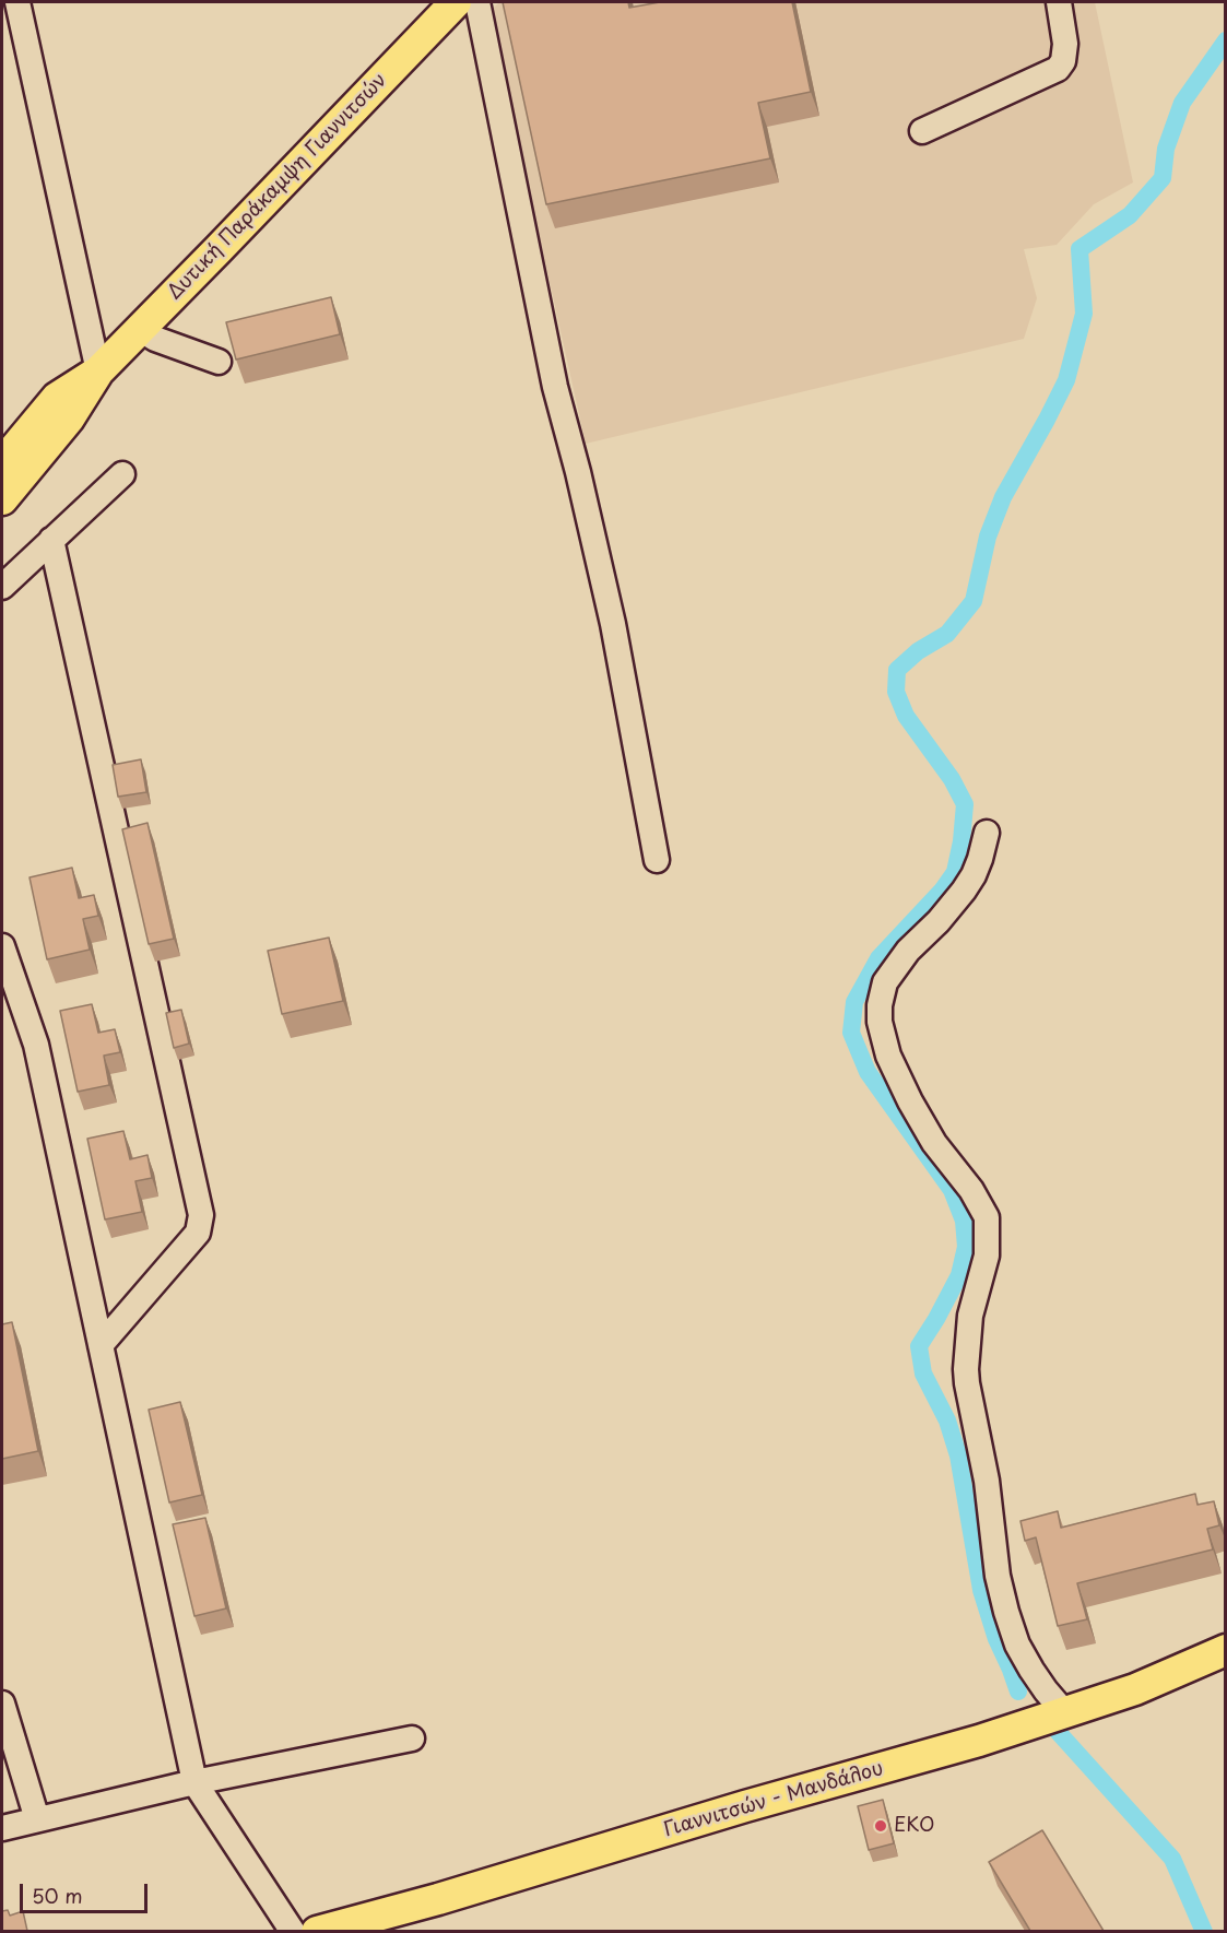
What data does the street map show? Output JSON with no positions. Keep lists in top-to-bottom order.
{
  "streets": {
    "main road": ["Δυτική Παράκαμψη Γιαννιτσών", "Γιαννιτσών - Μανδάλου"]
  },
  "places": ["EKO"],
  "scale_bar": "50 m"
}
